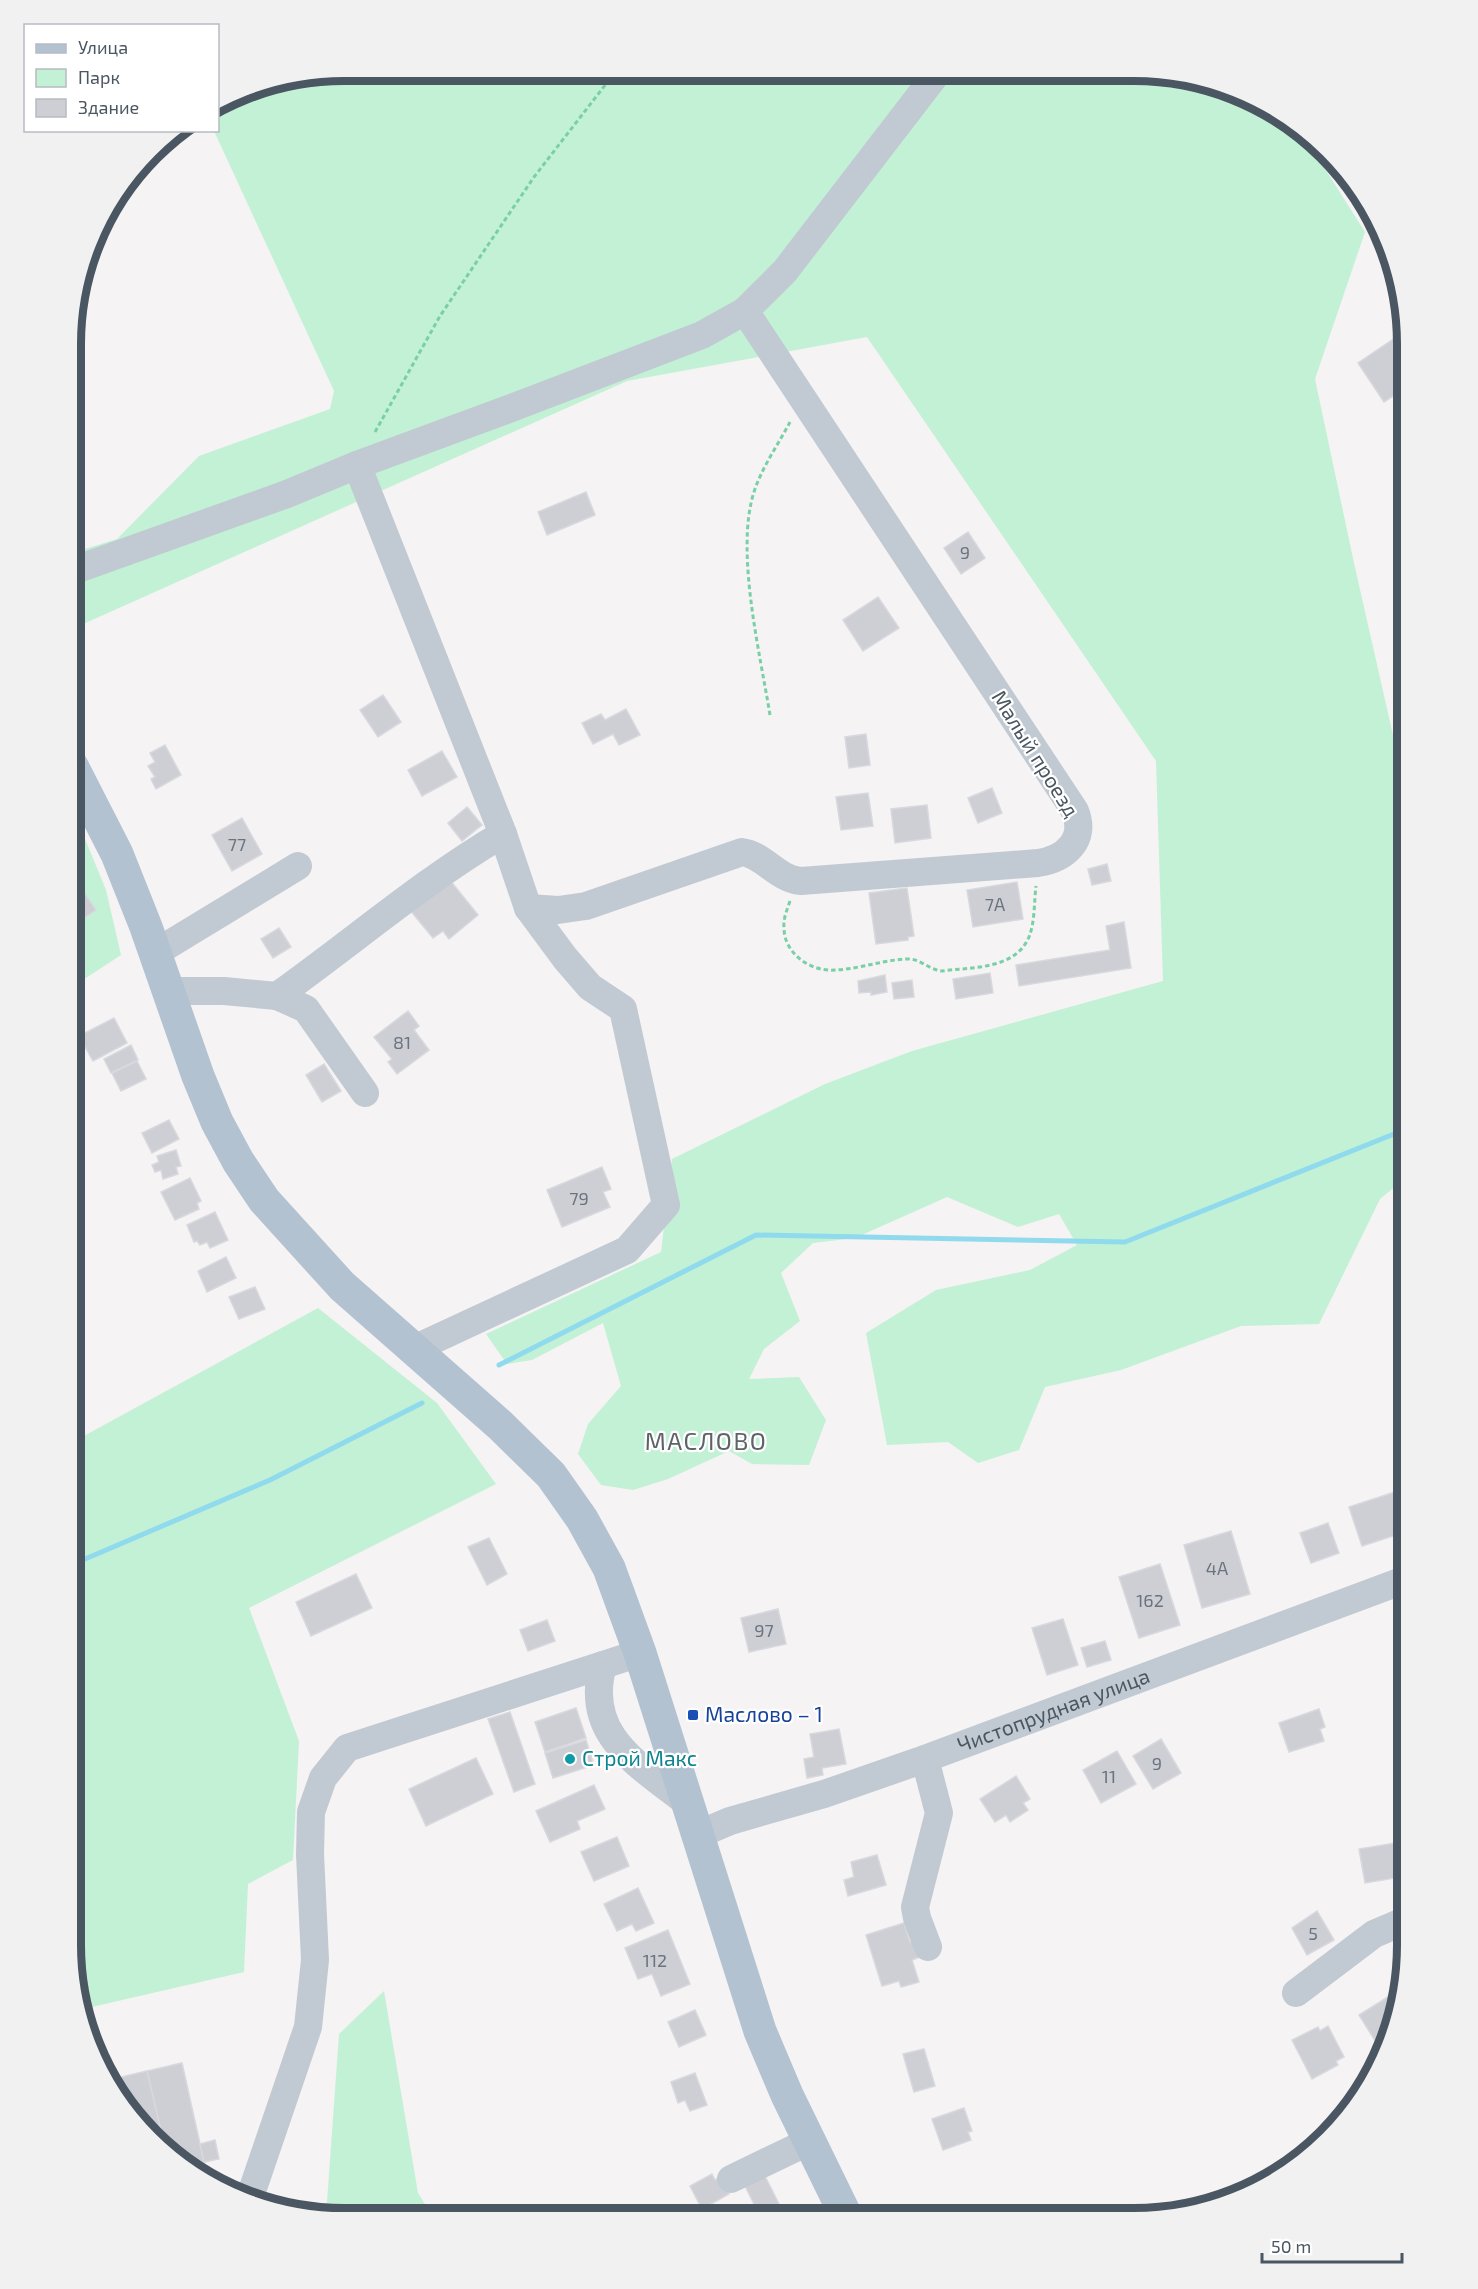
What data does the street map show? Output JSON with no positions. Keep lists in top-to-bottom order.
{
  "streets": {
    "street": ["Малый проезд", "Чистопрудная улица"]
  },
  "districts": ["МАСЛОВО"],
  "places": {
    "transit": ["Маслово – 1"],
    "other": ["Строй Макс"]
  },
  "house_numbers": [
    "9",
    "77",
    "7А",
    "81",
    "79",
    "4А",
    "162",
    "97",
    "9",
    "11",
    "5",
    "112"
  ],
  "legend": ["Улица", "Парк", "Здание"],
  "scale_bar": "50 m"
}
